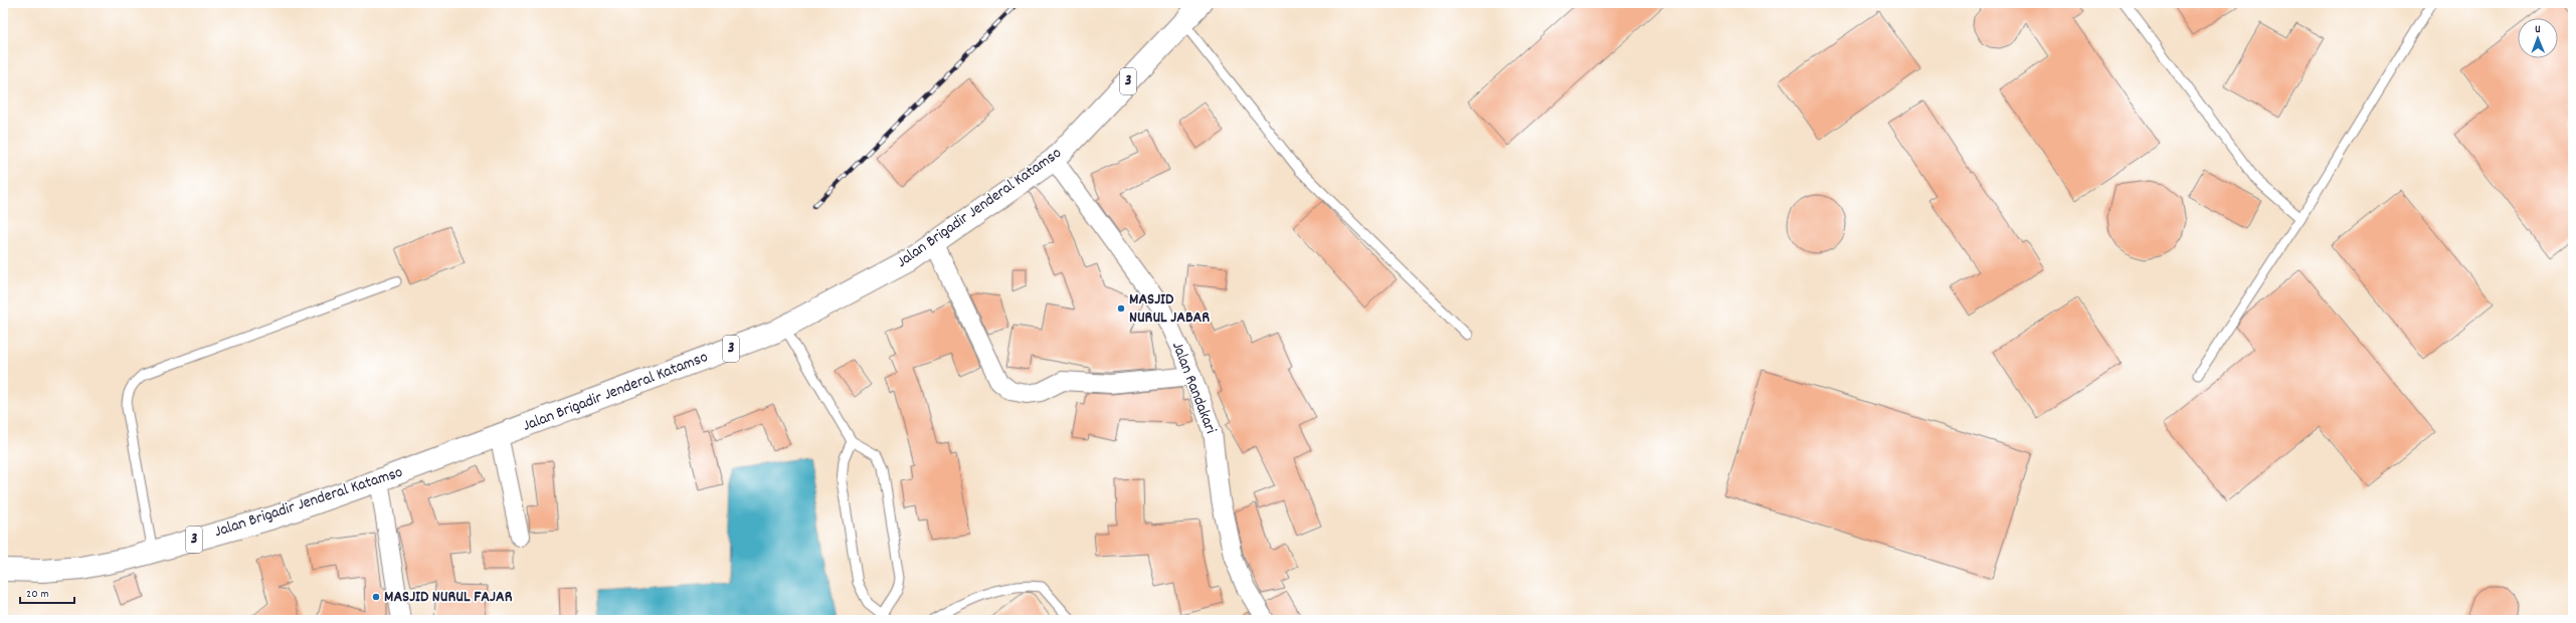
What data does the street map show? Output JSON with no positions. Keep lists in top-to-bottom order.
{
  "streets": {
    "highway": ["3", "Jalan Brigadir Jenderal Katamso"],
    "street": ["Jalan Randakari"]
  },
  "crossings": [
    ["Jalan Brigadir Jenderal Katamso", "Jalan Randakari"]
  ],
  "places": ["MASJID NURUL JABAR", "MASJID NURUL FAJAR"],
  "scale_bar": "20 m",
  "north": "top"
}
